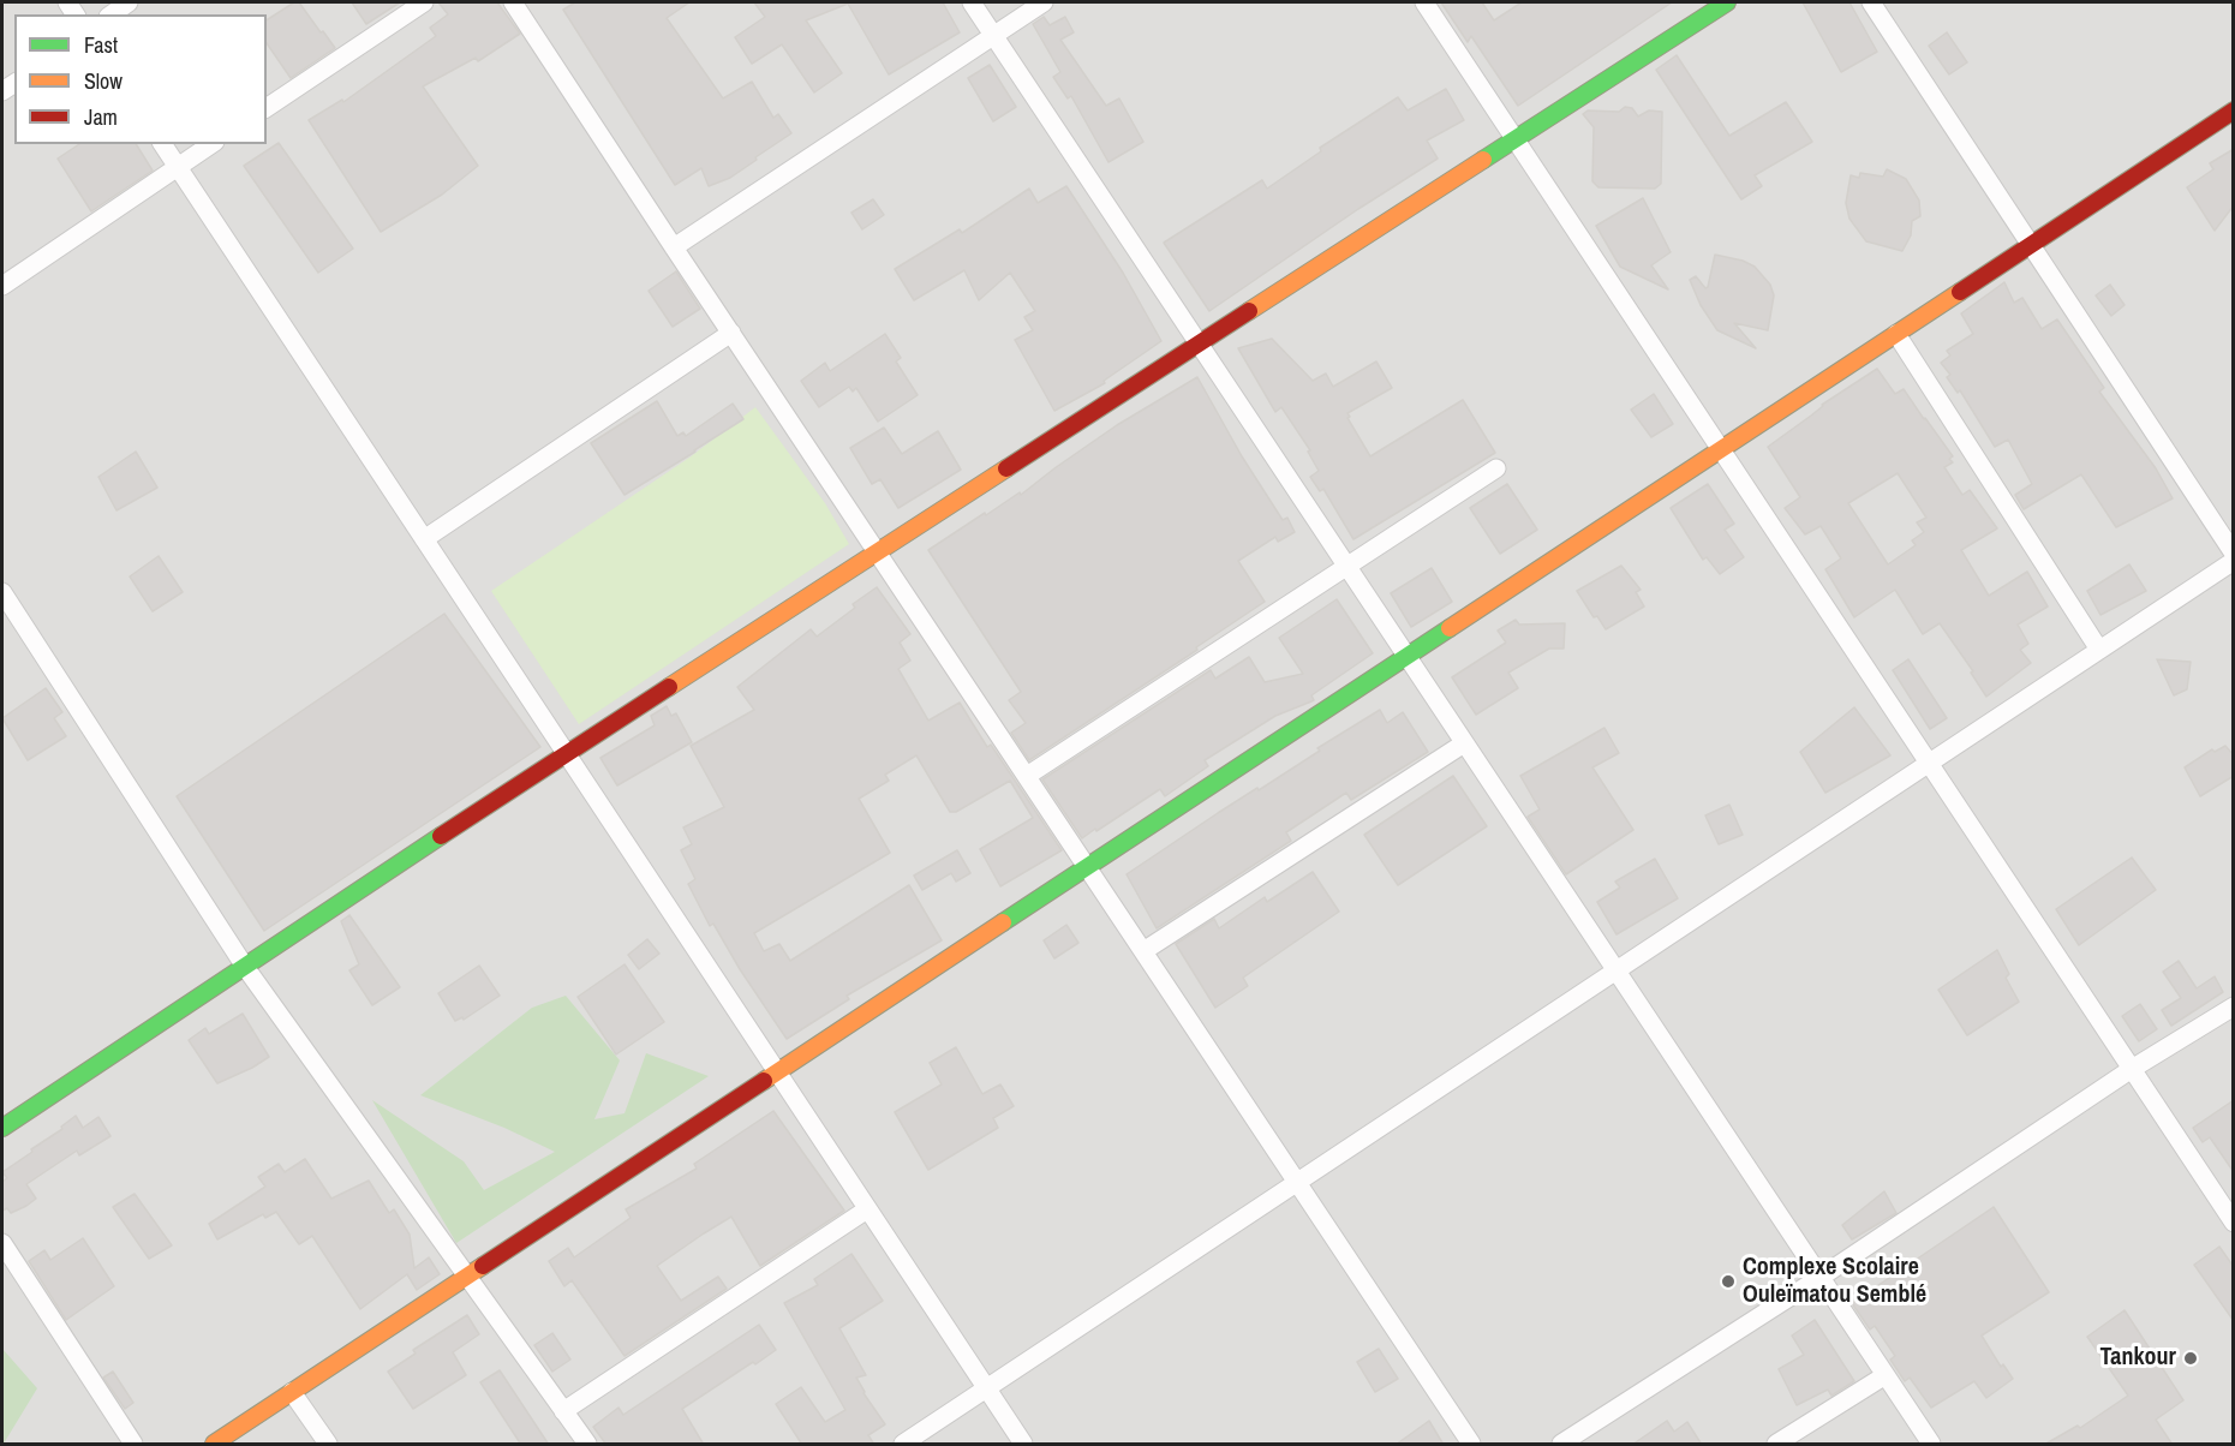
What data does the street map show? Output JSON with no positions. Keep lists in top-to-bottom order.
{
  "places": ["Complexe Scolaire Ouleïmatou Semblé", "Tankour"],
  "legend": ["Fast", "Slow", "Jam"]
}
